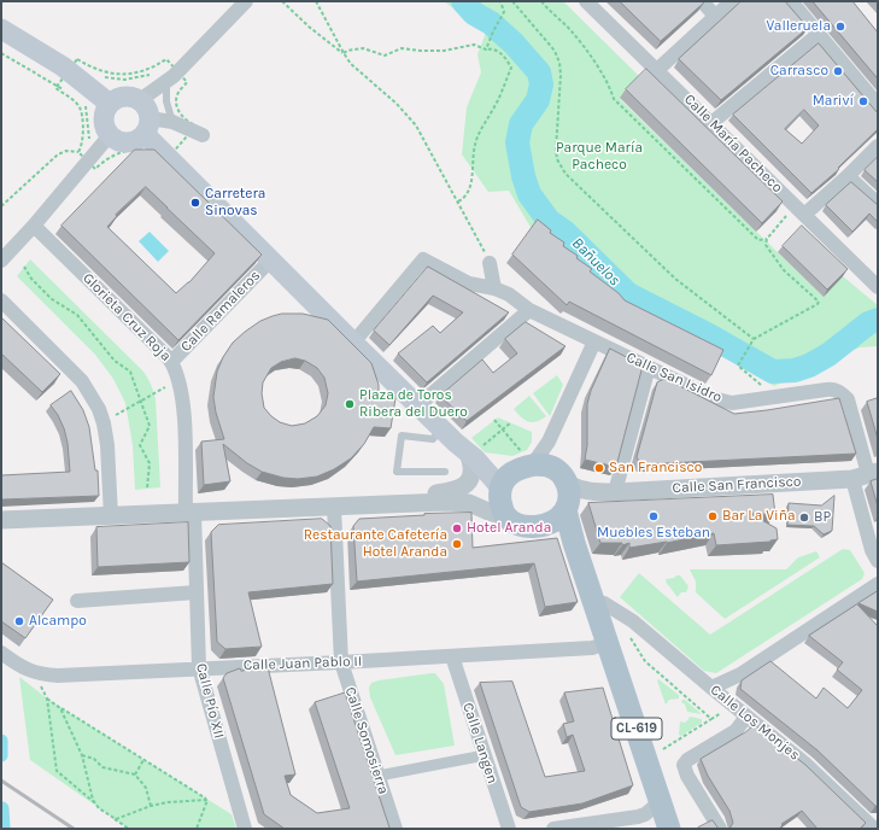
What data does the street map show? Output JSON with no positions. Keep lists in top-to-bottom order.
{
  "streets": {
    "main road": ["CL-619"],
    "street": [
      "Calle María Pacheco",
      "Calle Ramaleros",
      "Glorieta Cruz Roja",
      "Calle San Isidro",
      "Calle San Francisco",
      "Calle Juan Pablo II",
      "Calle Pío XII",
      "Calle Los Monjes",
      "Calle Somosierra",
      "Calle Langen"
    ]
  },
  "crossings": [
    ["Calle Ramaleros", "Glorieta Cruz Roja"],
    ["Glorieta Cruz Roja", "Calle Pío XII"],
    ["Calle San Isidro", "Calle San Francisco"],
    ["Calle Juan Pablo II", "Calle Pío XII"],
    ["Calle Juan Pablo II", "CL-619"],
    ["Calle Juan Pablo II", "Calle Somosierra"],
    ["Calle Juan Pablo II", "Calle Langen"],
    ["Calle Los Monjes", "CL-619"]
  ],
  "water": ["Bañuelos"],
  "parks": ["Parque María Pacheco"],
  "places": [
    "Valleruela",
    "Carrasco",
    "Mariví",
    "Carretera Sinovas",
    "Plaza de Toros Ribera del Duero",
    "San Francisco",
    "Muebles Esteban",
    "Bar La Viña",
    "BP",
    "Hotel Aranda",
    "Restaurante Cafetería Hotel Aranda",
    "Alcampo"
  ]
}
